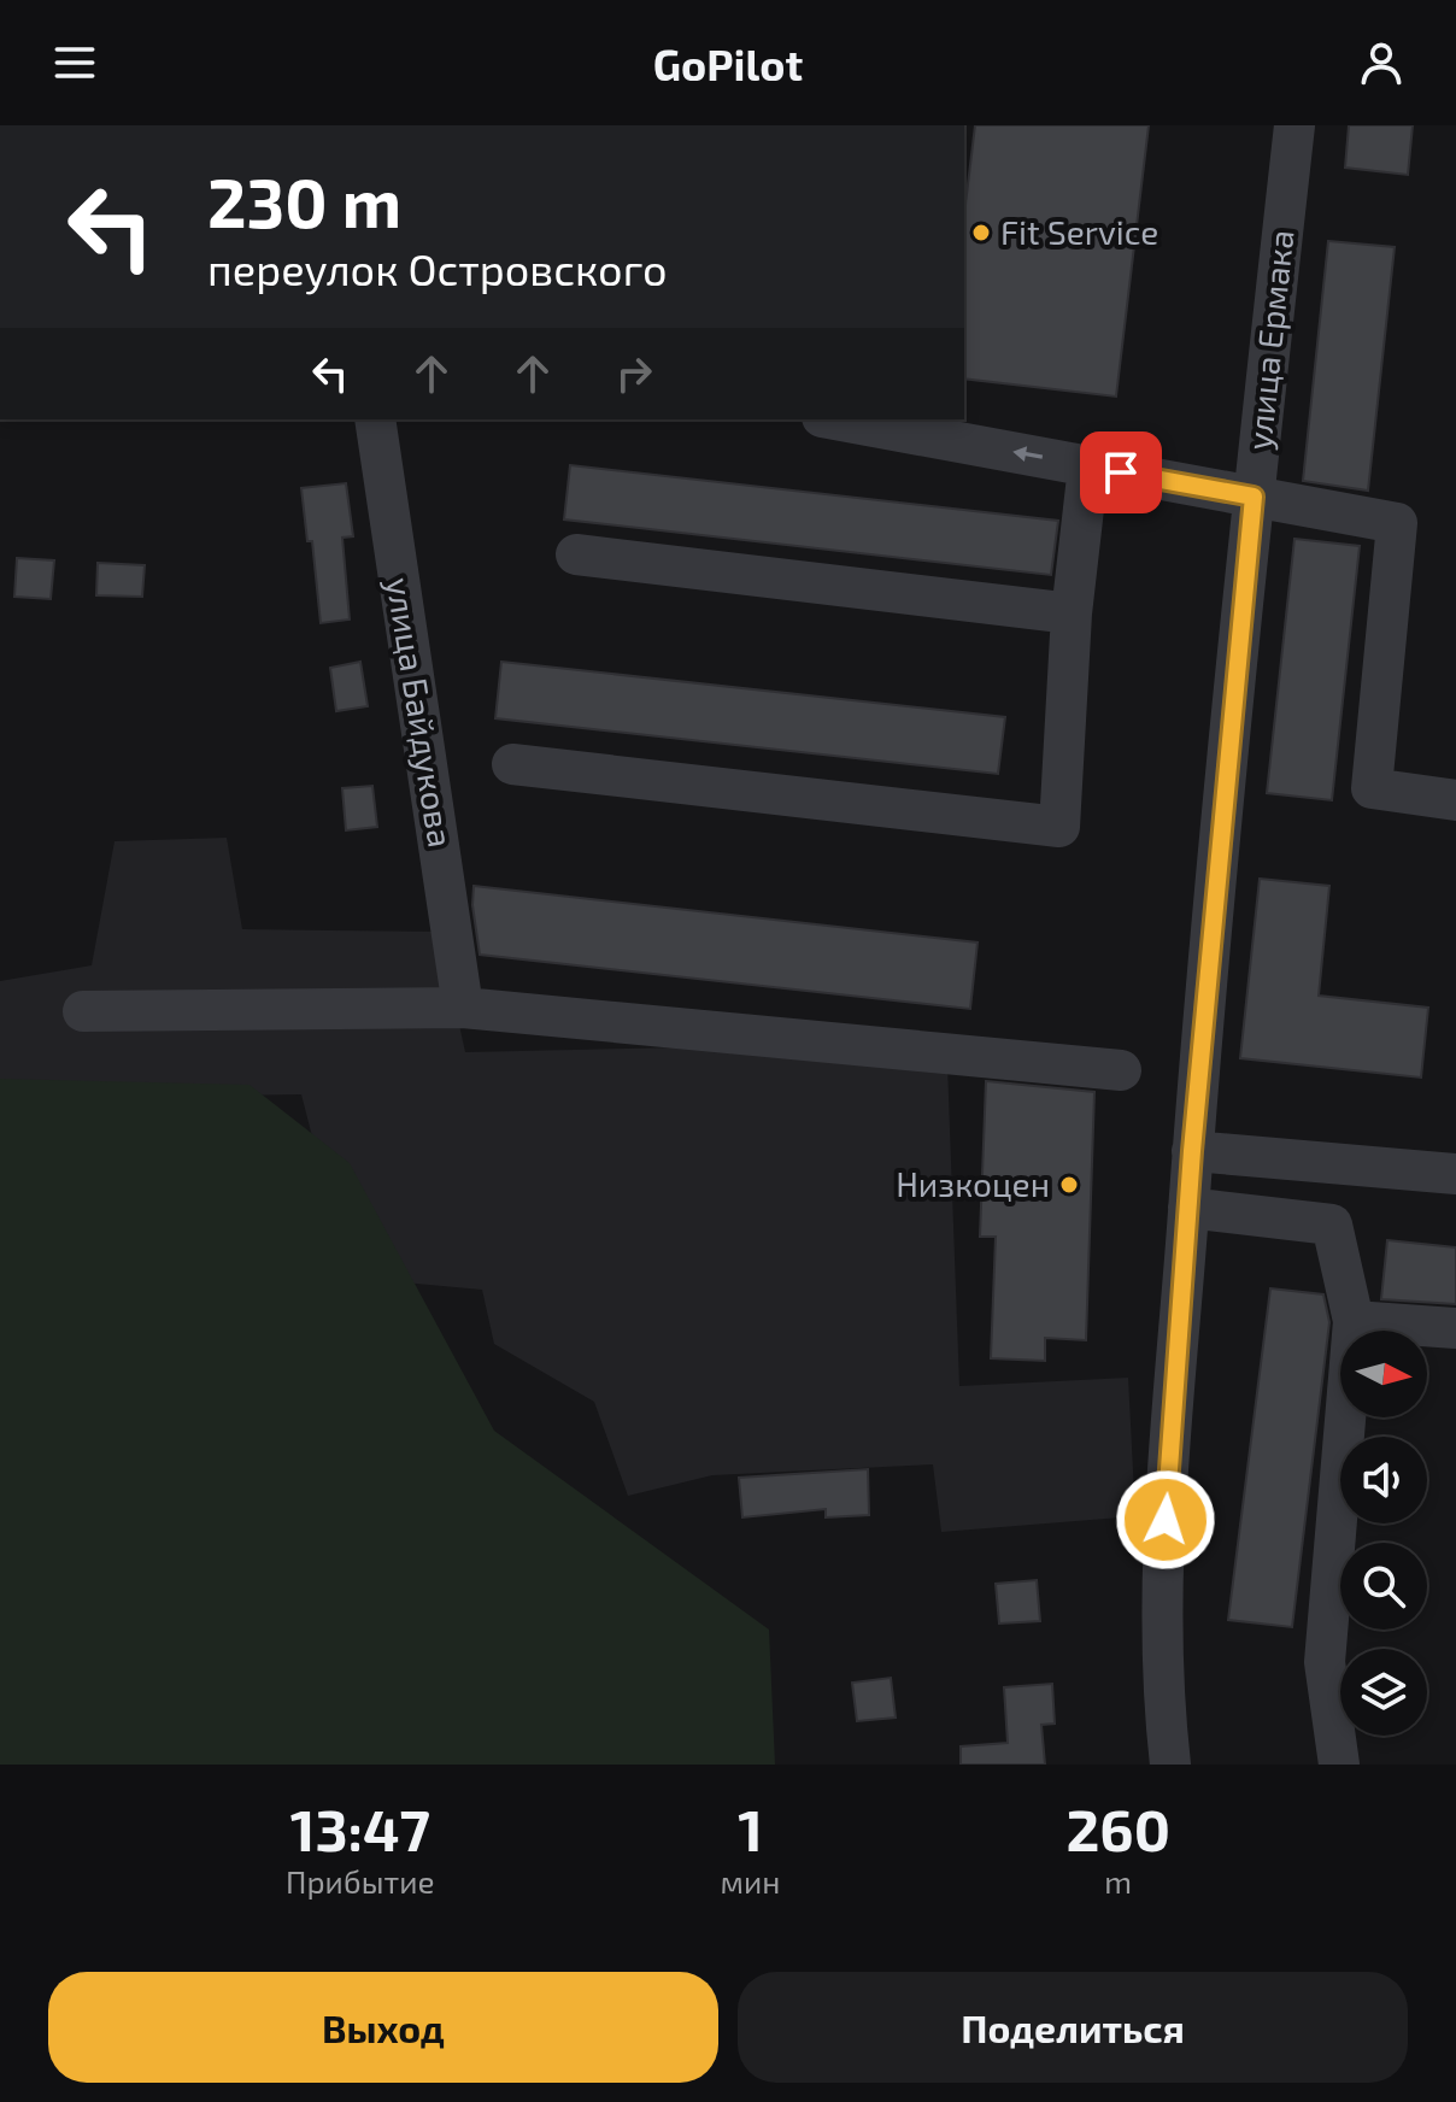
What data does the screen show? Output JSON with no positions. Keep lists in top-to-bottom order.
{
  "streets": {
    "street": ["улица Ермака", "улица Байдукова"]
  },
  "places": ["Fit Service", "Низкоцен"],
  "north": "right",
  "page": {
    "header": "GoPilot",
    "turn": ["230 m", "переулок Островского"],
    "eta": [
      "13:47",
      "Прибытие",
      "1",
      "мин",
      "260",
      "m"
    ],
    "buttons": ["Выход", "Поделиться"]
  }
}
